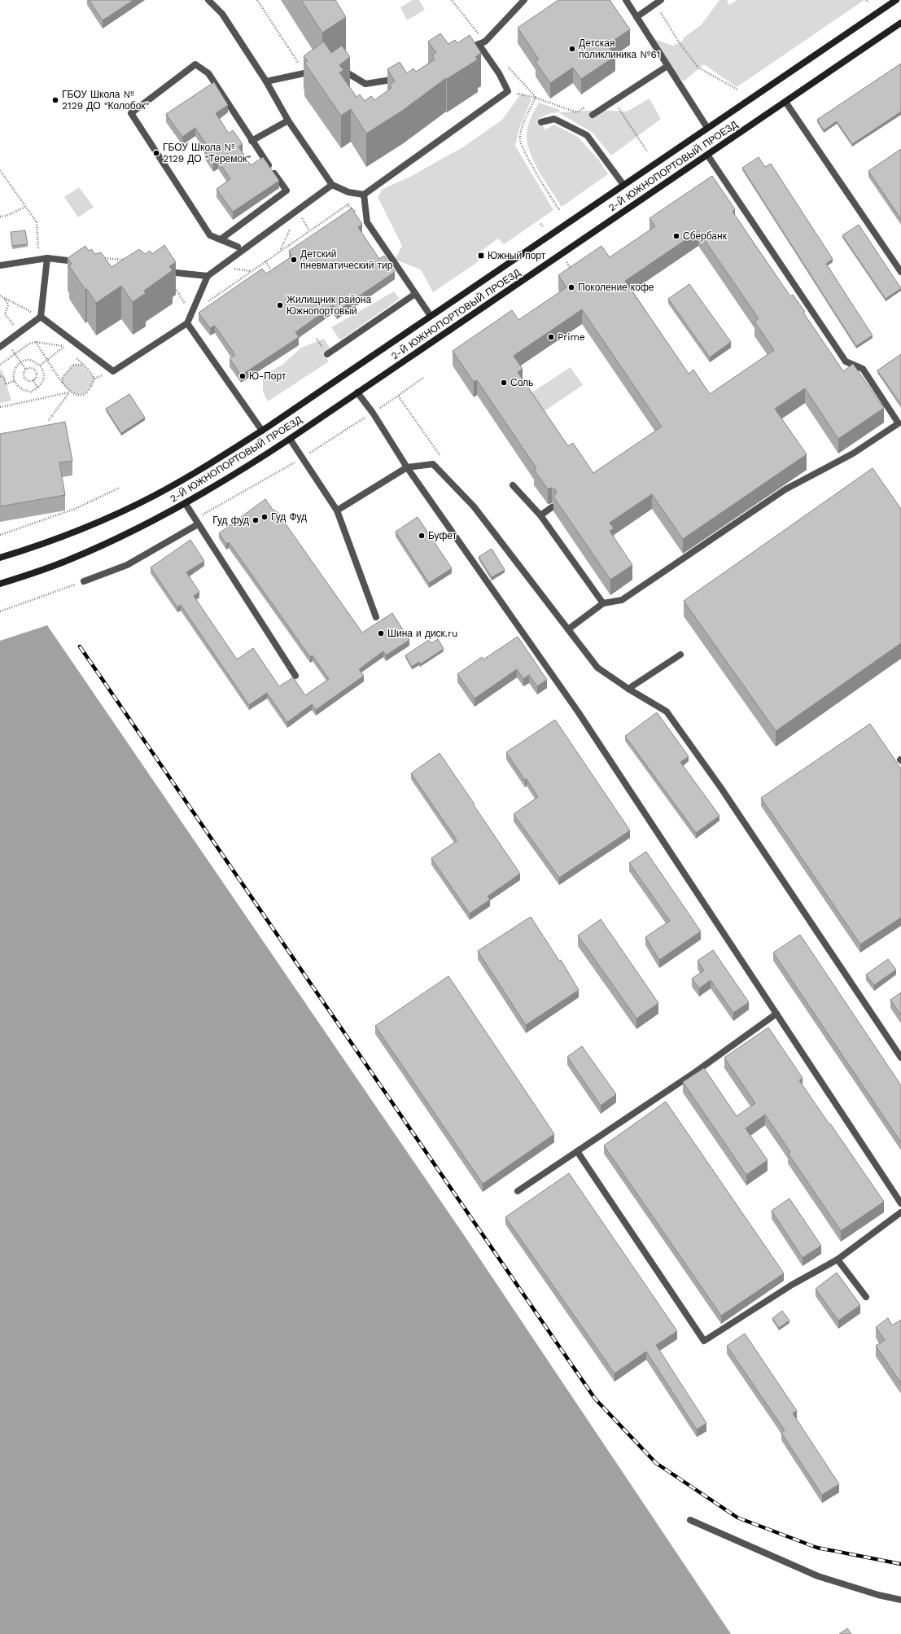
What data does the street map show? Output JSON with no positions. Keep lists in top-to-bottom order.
{
  "streets": {
    "main road": ["2-Й ЮЖНОПОРТОВЫЙ ПРОЕЗД"]
  },
  "places": {
    "other": [
      "Детская поликлиника №61",
      "ГБОУ Школа № 2129 ДО \"Колобок\"",
      "ГБОУ Школа № 2129 ДО \"Теремок\"",
      "Сбербанк",
      "Детский пневматический тир",
      "Поколение кофе",
      "Жилищник района Южнопортовый",
      "Prime",
      "Ю-Порт",
      "Соль",
      "Гуд Фуд",
      "Гуд фуд",
      "Буфет",
      "Шина и диск.ru"
    ],
    "transit": ["Южный порт"]
  }
}
